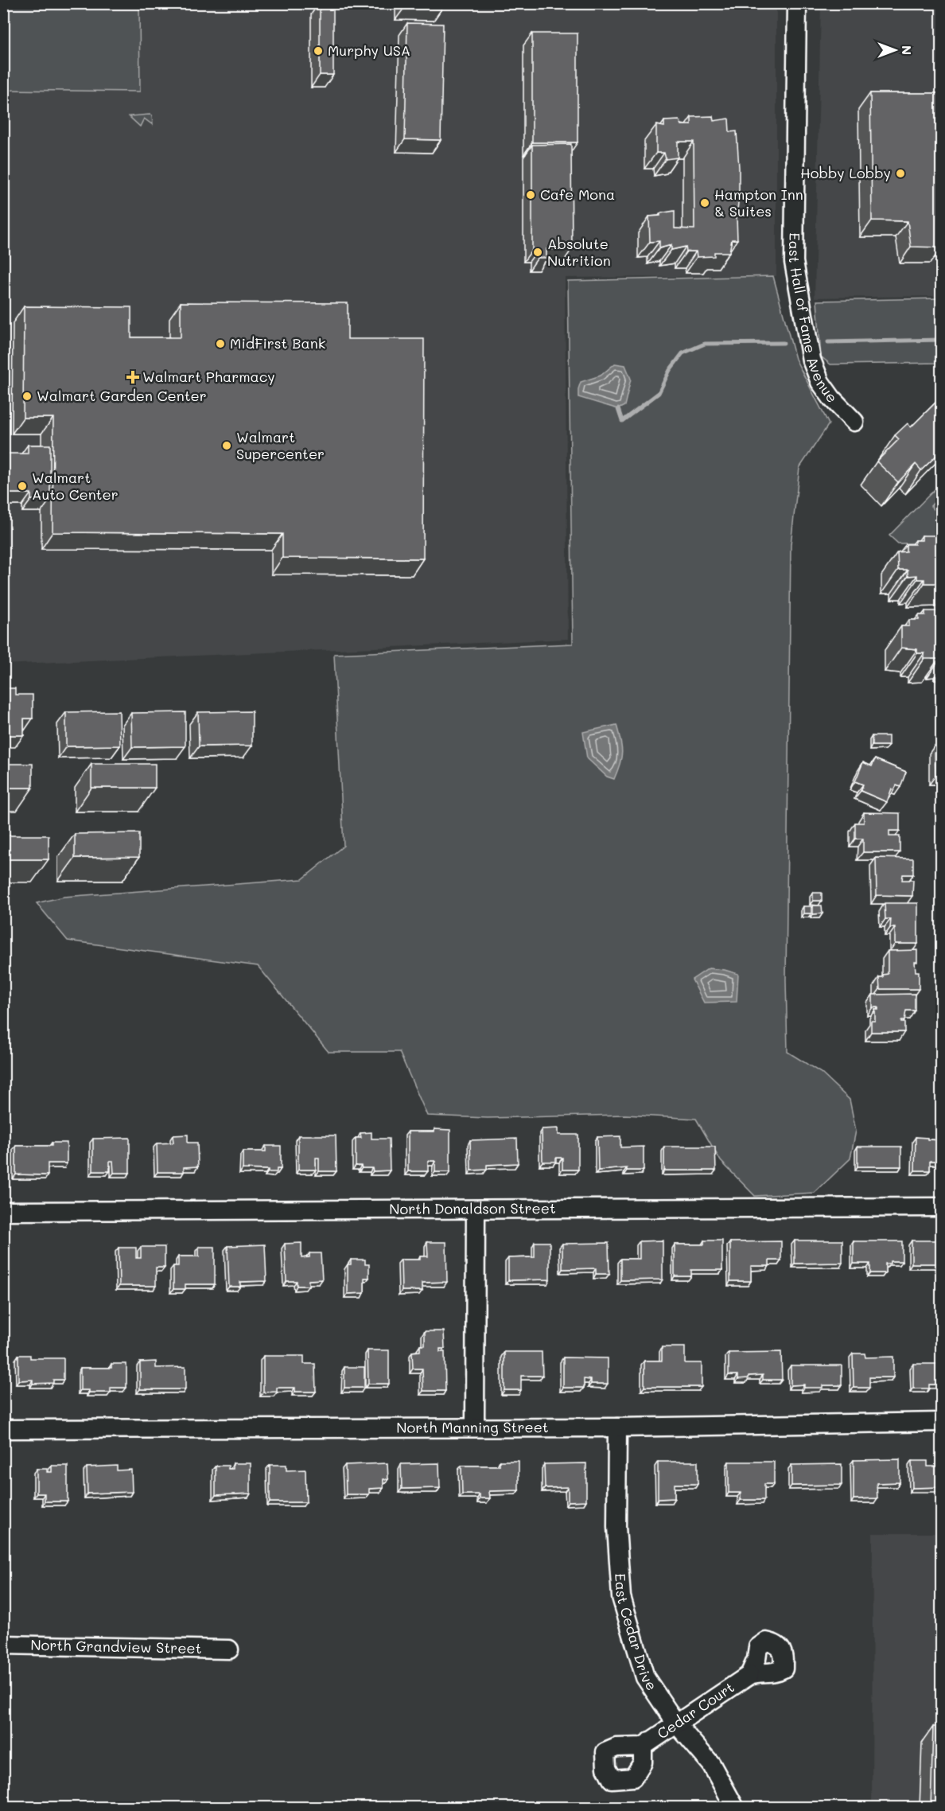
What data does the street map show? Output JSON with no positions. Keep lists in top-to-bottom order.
{
  "streets": {
    "street": [
      "East Hall of Fame Avenue",
      "North Donaldson Street",
      "North Manning Street",
      "East Cedar Drive",
      "North Grandview Street",
      "Cedar Court"
    ]
  },
  "crossings": [
    ["North Manning Street", "East Cedar Drive"],
    ["East Cedar Drive", "Cedar Court"]
  ],
  "places": {
    "other": [
      "Murphy USA",
      "Hobby Lobby",
      "Cafe Mona",
      "Hampton Inn & Suites",
      "Absolute Nutrition",
      "MidFirst Bank",
      "Walmart Garden Center",
      "Walmart Supercenter",
      "Walmart Auto Center"
    ],
    "health": ["Walmart Pharmacy"]
  },
  "north": "right"
}
